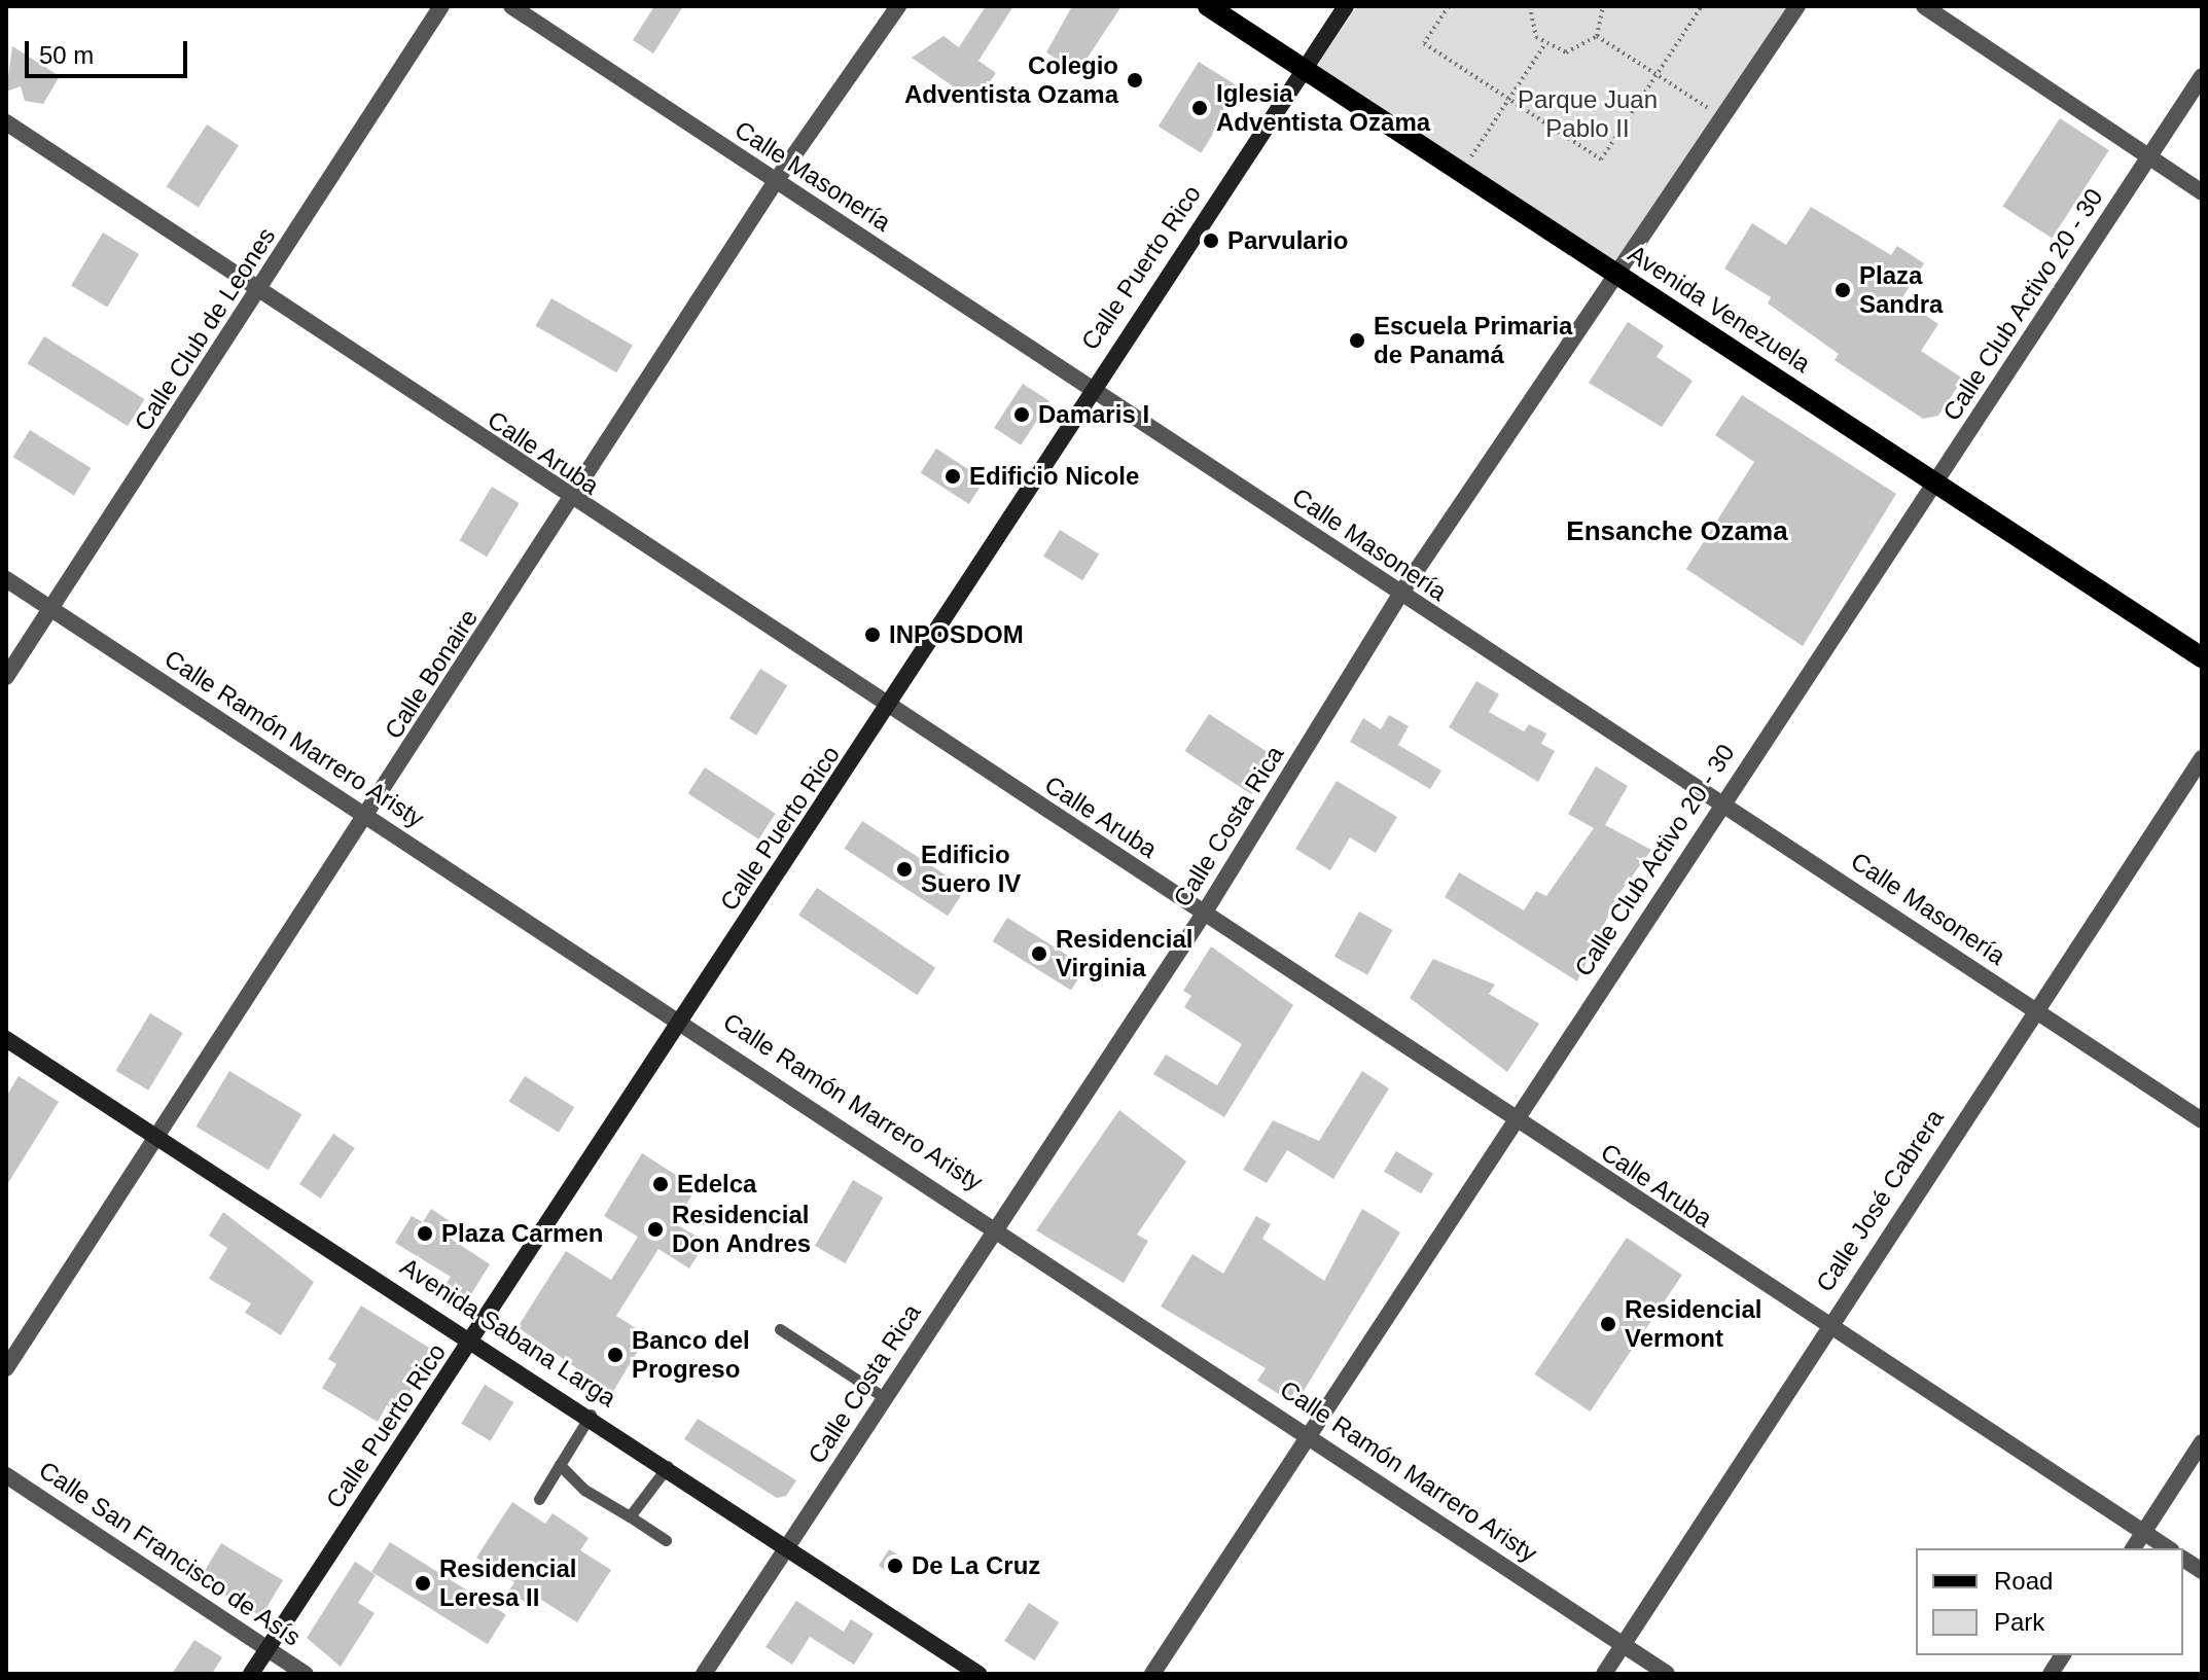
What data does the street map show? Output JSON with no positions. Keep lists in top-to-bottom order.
{
  "streets": {
    "main road": ["Avenida Venezuela"],
    "street": [
      "Calle Masonería",
      "Calle Puerto Rico",
      "Calle Club Activo 20 - 30",
      "Calle Club de Leones",
      "Calle Aruba",
      "Calle Bonaire",
      "Calle Ramón Marrero Aristy",
      "Calle Costa Rica",
      "Calle José Cabrera",
      "Avenida Sabana Larga",
      "Calle San Francisco de Asís"
    ]
  },
  "crossings": [
    ["Calle Masonería", "Calle Puerto Rico"],
    ["Calle Masonería", "Calle Club Activo 20 - 30"],
    ["Calle Masonería", "Calle Bonaire"],
    ["Calle Masonería", "Calle Costa Rica"],
    ["Calle Masonería", "Calle José Cabrera"],
    ["Calle Puerto Rico", "Avenida Venezuela"],
    ["Calle Puerto Rico", "Calle Aruba"],
    ["Calle Puerto Rico", "Calle Ramón Marrero Aristy"],
    ["Calle Puerto Rico", "Avenida Sabana Larga"],
    ["Calle Puerto Rico", "Calle San Francisco de Asís"],
    ["Calle Club Activo 20 - 30", "Avenida Venezuela"],
    ["Calle Club Activo 20 - 30", "Calle Aruba"],
    ["Calle Club Activo 20 - 30", "Calle Ramón Marrero Aristy"],
    ["Avenida Venezuela", "Calle Costa Rica"],
    ["Calle Club de Leones", "Calle Aruba"],
    ["Calle Club de Leones", "Calle Ramón Marrero Aristy"],
    ["Calle Aruba", "Calle Bonaire"],
    ["Calle Aruba", "Calle Costa Rica"],
    ["Calle Aruba", "Calle José Cabrera"],
    ["Calle Bonaire", "Calle Ramón Marrero Aristy"],
    ["Calle Bonaire", "Avenida Sabana Larga"],
    ["Calle Ramón Marrero Aristy", "Calle Costa Rica"],
    ["Calle Ramón Marrero Aristy", "Calle José Cabrera"],
    ["Calle Costa Rica", "Avenida Sabana Larga"]
  ],
  "districts": ["Ensanche Ozama"],
  "parks": ["Parque Juan Pablo II"],
  "places": [
    "Colegio Adventista Ozama",
    "Iglesia Adventista Ozama",
    "Parvulario",
    "Plaza Sandra",
    "Escuela Primaria de Panamá",
    "Damaris I",
    "Edificio Nicole",
    "INPOSDOM",
    "Edificio Suero IV",
    "Residencial Virginia",
    "Edelca",
    "Residencial Don Andres",
    "Plaza Carmen",
    "Residencial Vermont",
    "Banco del Progreso",
    "De La Cruz",
    "Residencial Leresa II"
  ],
  "legend": ["Road", "Park"],
  "scale_bar": "50 m"
}
